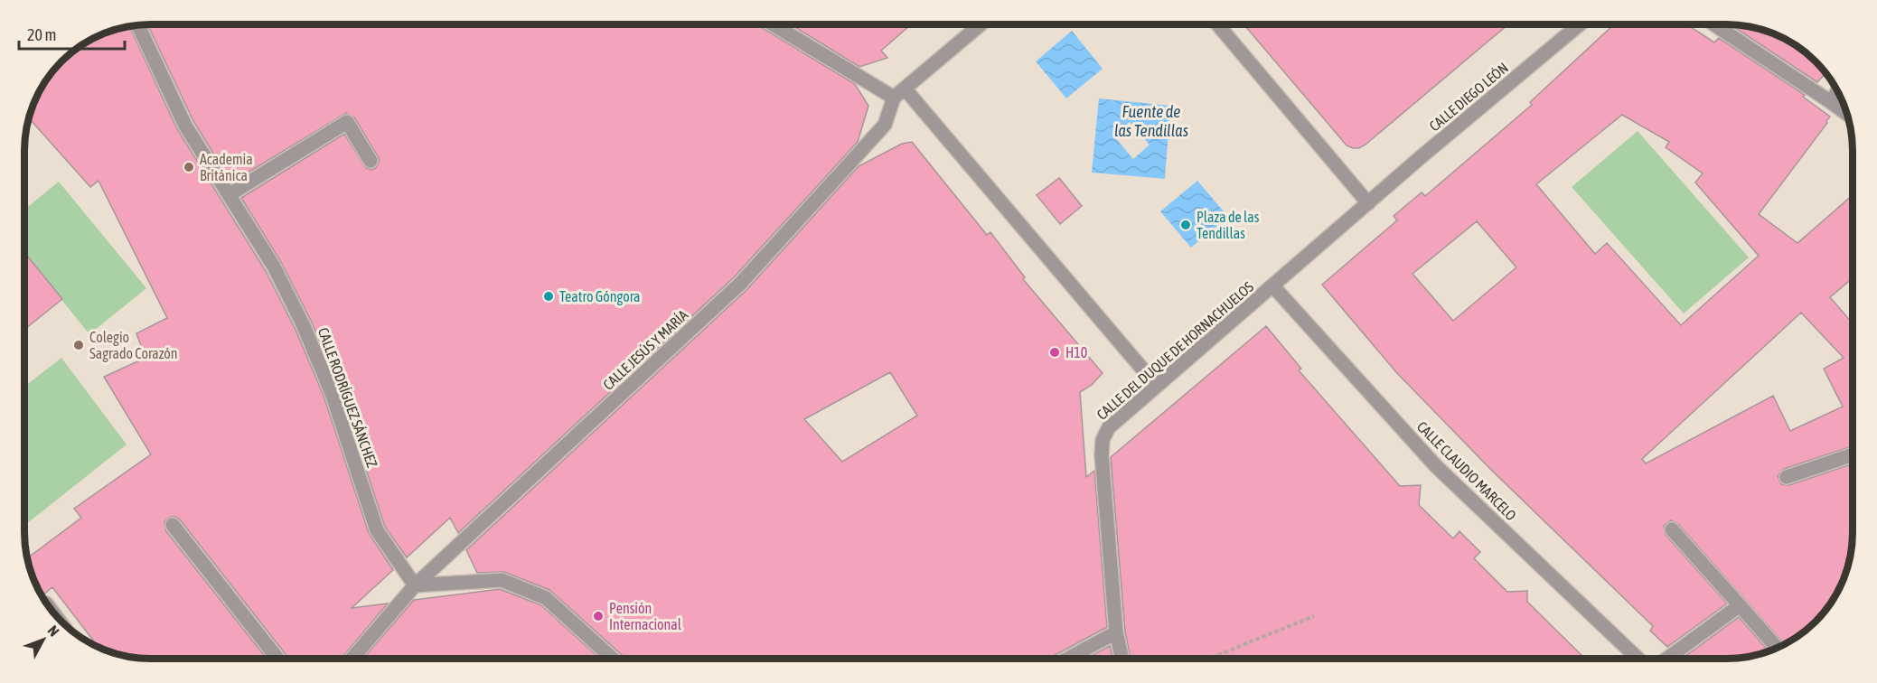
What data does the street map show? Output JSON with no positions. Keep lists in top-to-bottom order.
{
  "streets": {
    "street": [
      "CALLE DIEGO LEÓN",
      "CALLE JESÚS Y MARÍA",
      "CALLE DEL DUQUE DE HORNACHUELOS",
      "CALLE RODRÍGUEZ SÁNCHEZ",
      "CALLE CLAUDIO MARCELO"
    ]
  },
  "crossings": [
    ["CALLE JESÚS Y MARÍA", "CALLE RODRÍGUEZ SÁNCHEZ"],
    ["CALLE DEL DUQUE DE HORNACHUELOS", "CALLE CLAUDIO MARCELO"]
  ],
  "water": ["Fuente de las Tendillas"],
  "places": [
    "Academia Británica",
    "Plaza de las Tendillas",
    "Teatro Góngora",
    "Colegio Sagrado Corazón",
    "H10",
    "Pensión Internacional"
  ],
  "scale_bar": "20 m",
  "north": "top right"
}
